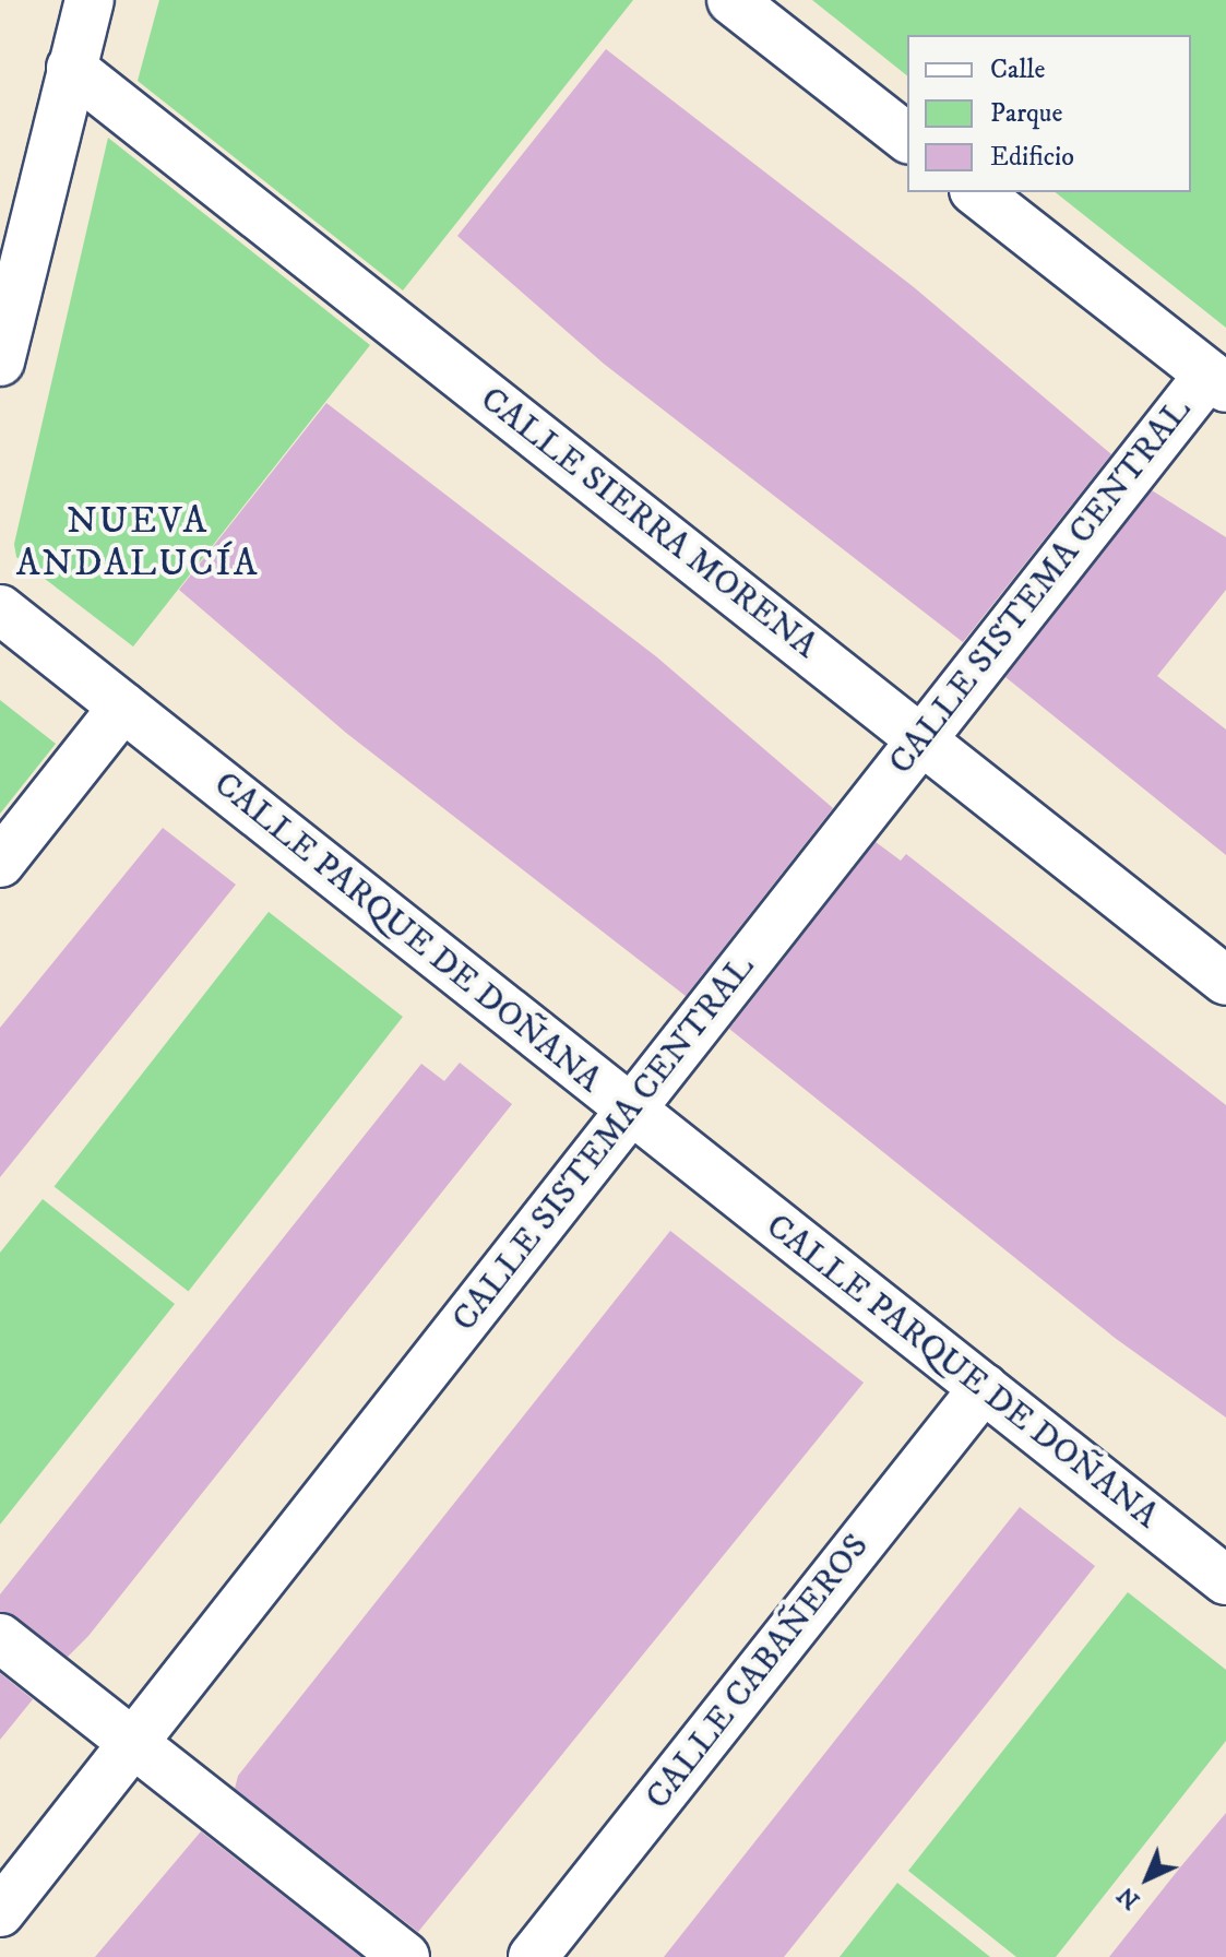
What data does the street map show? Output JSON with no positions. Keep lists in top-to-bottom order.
{
  "streets": {
    "street": [
      "CALLE SIERRA MORENA",
      "CALLE SISTEMA CENTRAL",
      "CALLE PARQUE DE DOÑANA",
      "CALLE CABAÑEROS"
    ]
  },
  "crossings": [
    ["CALLE SIERRA MORENA", "CALLE SISTEMA CENTRAL"],
    ["CALLE SISTEMA CENTRAL", "CALLE PARQUE DE DOÑANA"],
    ["CALLE PARQUE DE DOÑANA", "CALLE CABAÑEROS"]
  ],
  "districts": ["NUEVA ANDALUCÍA"],
  "legend": ["Calle", "Parque", "Edificio"],
  "north": "bottom left"
}
